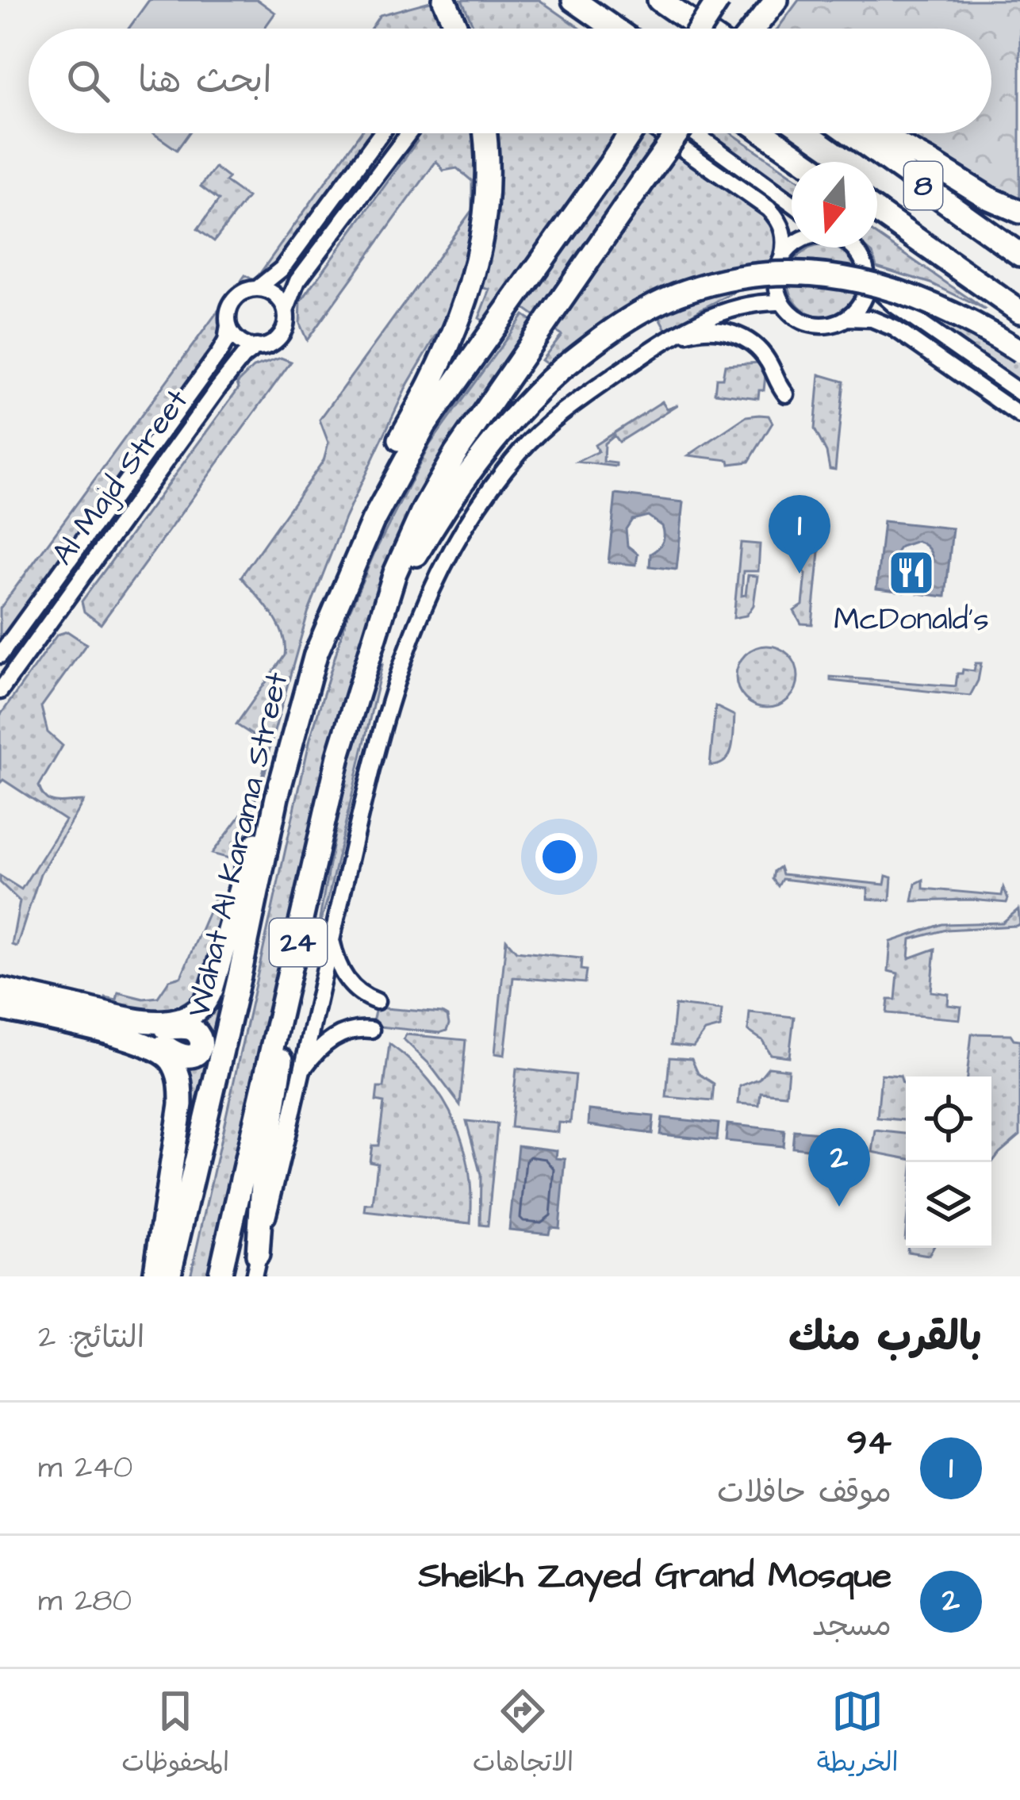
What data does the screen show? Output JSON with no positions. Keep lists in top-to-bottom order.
{
  "streets": {
    "highway": ["8", "Wahat Al Karama Street", "24"],
    "street": ["Al Majd Street"]
  },
  "places": {
    "restaurant": ["McDonald's"]
  },
  "north": "bottom",
  "page": {
    "search": "ابحث هنا",
    "pins": ["1", "2"],
    "heading": ["بالقرب منك", "النتائج: 2"],
    "list": [
      {
        "mark": "1",
        "name": "94",
        "note": "موقف حافلات",
        "value": "240 m"
      },
      {
        "mark": "2",
        "name": "Sheikh Zayed Grand Mosque",
        "note": "مسجد",
        "value": "280 m"
      }
    ],
    "nav": ["الخريطة", "الاتجاهات", "المحفوظات"]
  }
}
